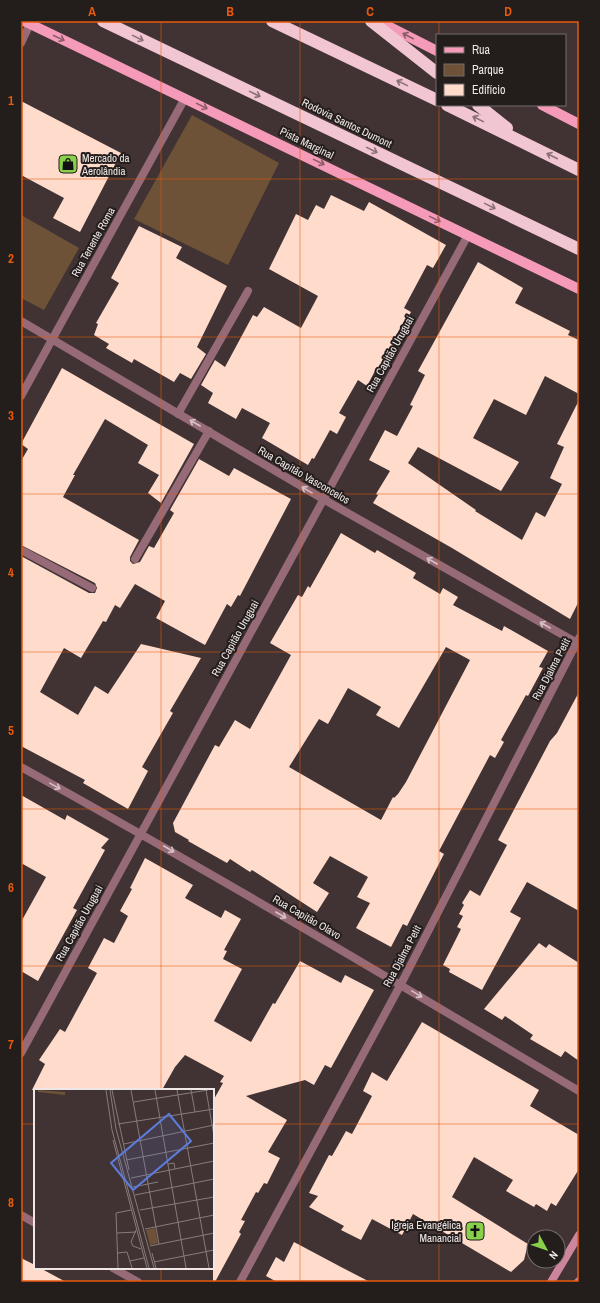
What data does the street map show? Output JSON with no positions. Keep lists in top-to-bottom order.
{
  "streets": {
    "highway": ["Rodovia Santos Dumont"],
    "main road": ["Pista Marginal"],
    "street": [
      "Rua Tenente Roma",
      "Rua Capitão Uruguai",
      "Rua Capitão Vasconcelos",
      "Rua Djalma Petit",
      "Rua Capitão Olavo"
    ]
  },
  "crossings": [
    ["Pista Marginal", "Rua Tenente Roma"],
    ["Pista Marginal", "Rua Capitão Uruguai"],
    ["Rua Tenente Roma", "Rua Capitão Vasconcelos"],
    ["Rua Capitão Uruguai", "Rua Capitão Vasconcelos"],
    ["Rua Capitão Uruguai", "Rua Capitão Olavo"],
    ["Rua Capitão Vasconcelos", "Rua Djalma Petit"],
    ["Rua Djalma Petit", "Rua Capitão Olavo"]
  ],
  "one_way": ["Pista Marginal", "Rua Capitão Vasconcelos", "Rua Capitão Olavo"],
  "places": {
    "shop": ["Mercado da Aerolândia"],
    "church": ["Igreja Evangélica Manancial"]
  },
  "legend": ["Rua", "Parque", "Edifício"],
  "north": "bottom right",
  "grid": {
    "columns": [
      "A",
      "B",
      "C",
      "D"
    ],
    "rows": [
      "1",
      "2",
      "3",
      "4",
      "5",
      "6",
      "7",
      "8"
    ]
  }
}
